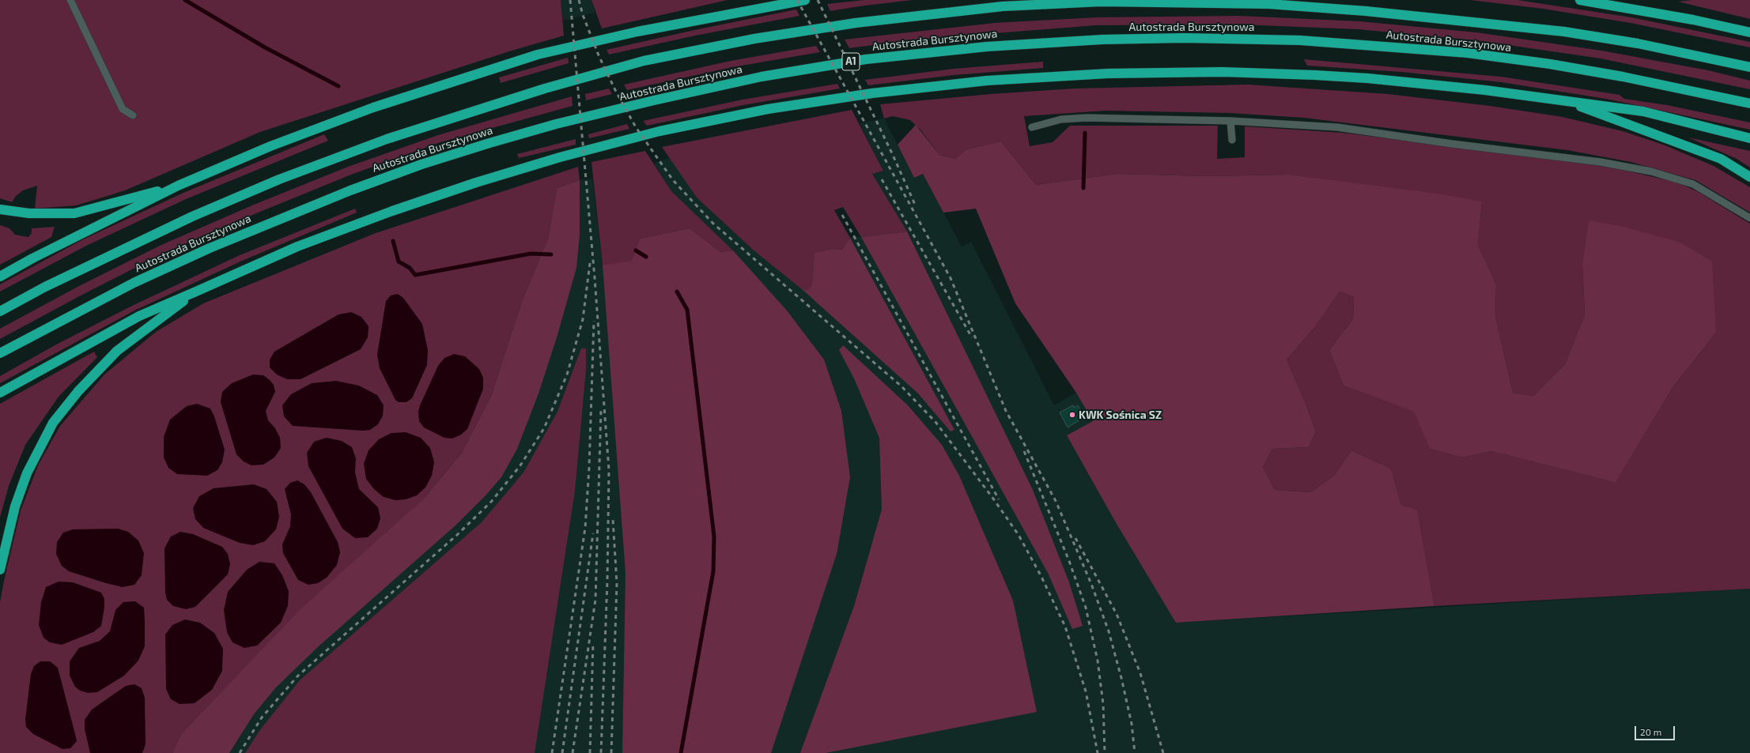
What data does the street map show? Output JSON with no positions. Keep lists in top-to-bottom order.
{
  "streets": {
    "highway": ["Autostrada Bursztynowa", "A1"]
  },
  "places": ["KWK Sośnica SZ"],
  "scale_bar": "20 m"
}
